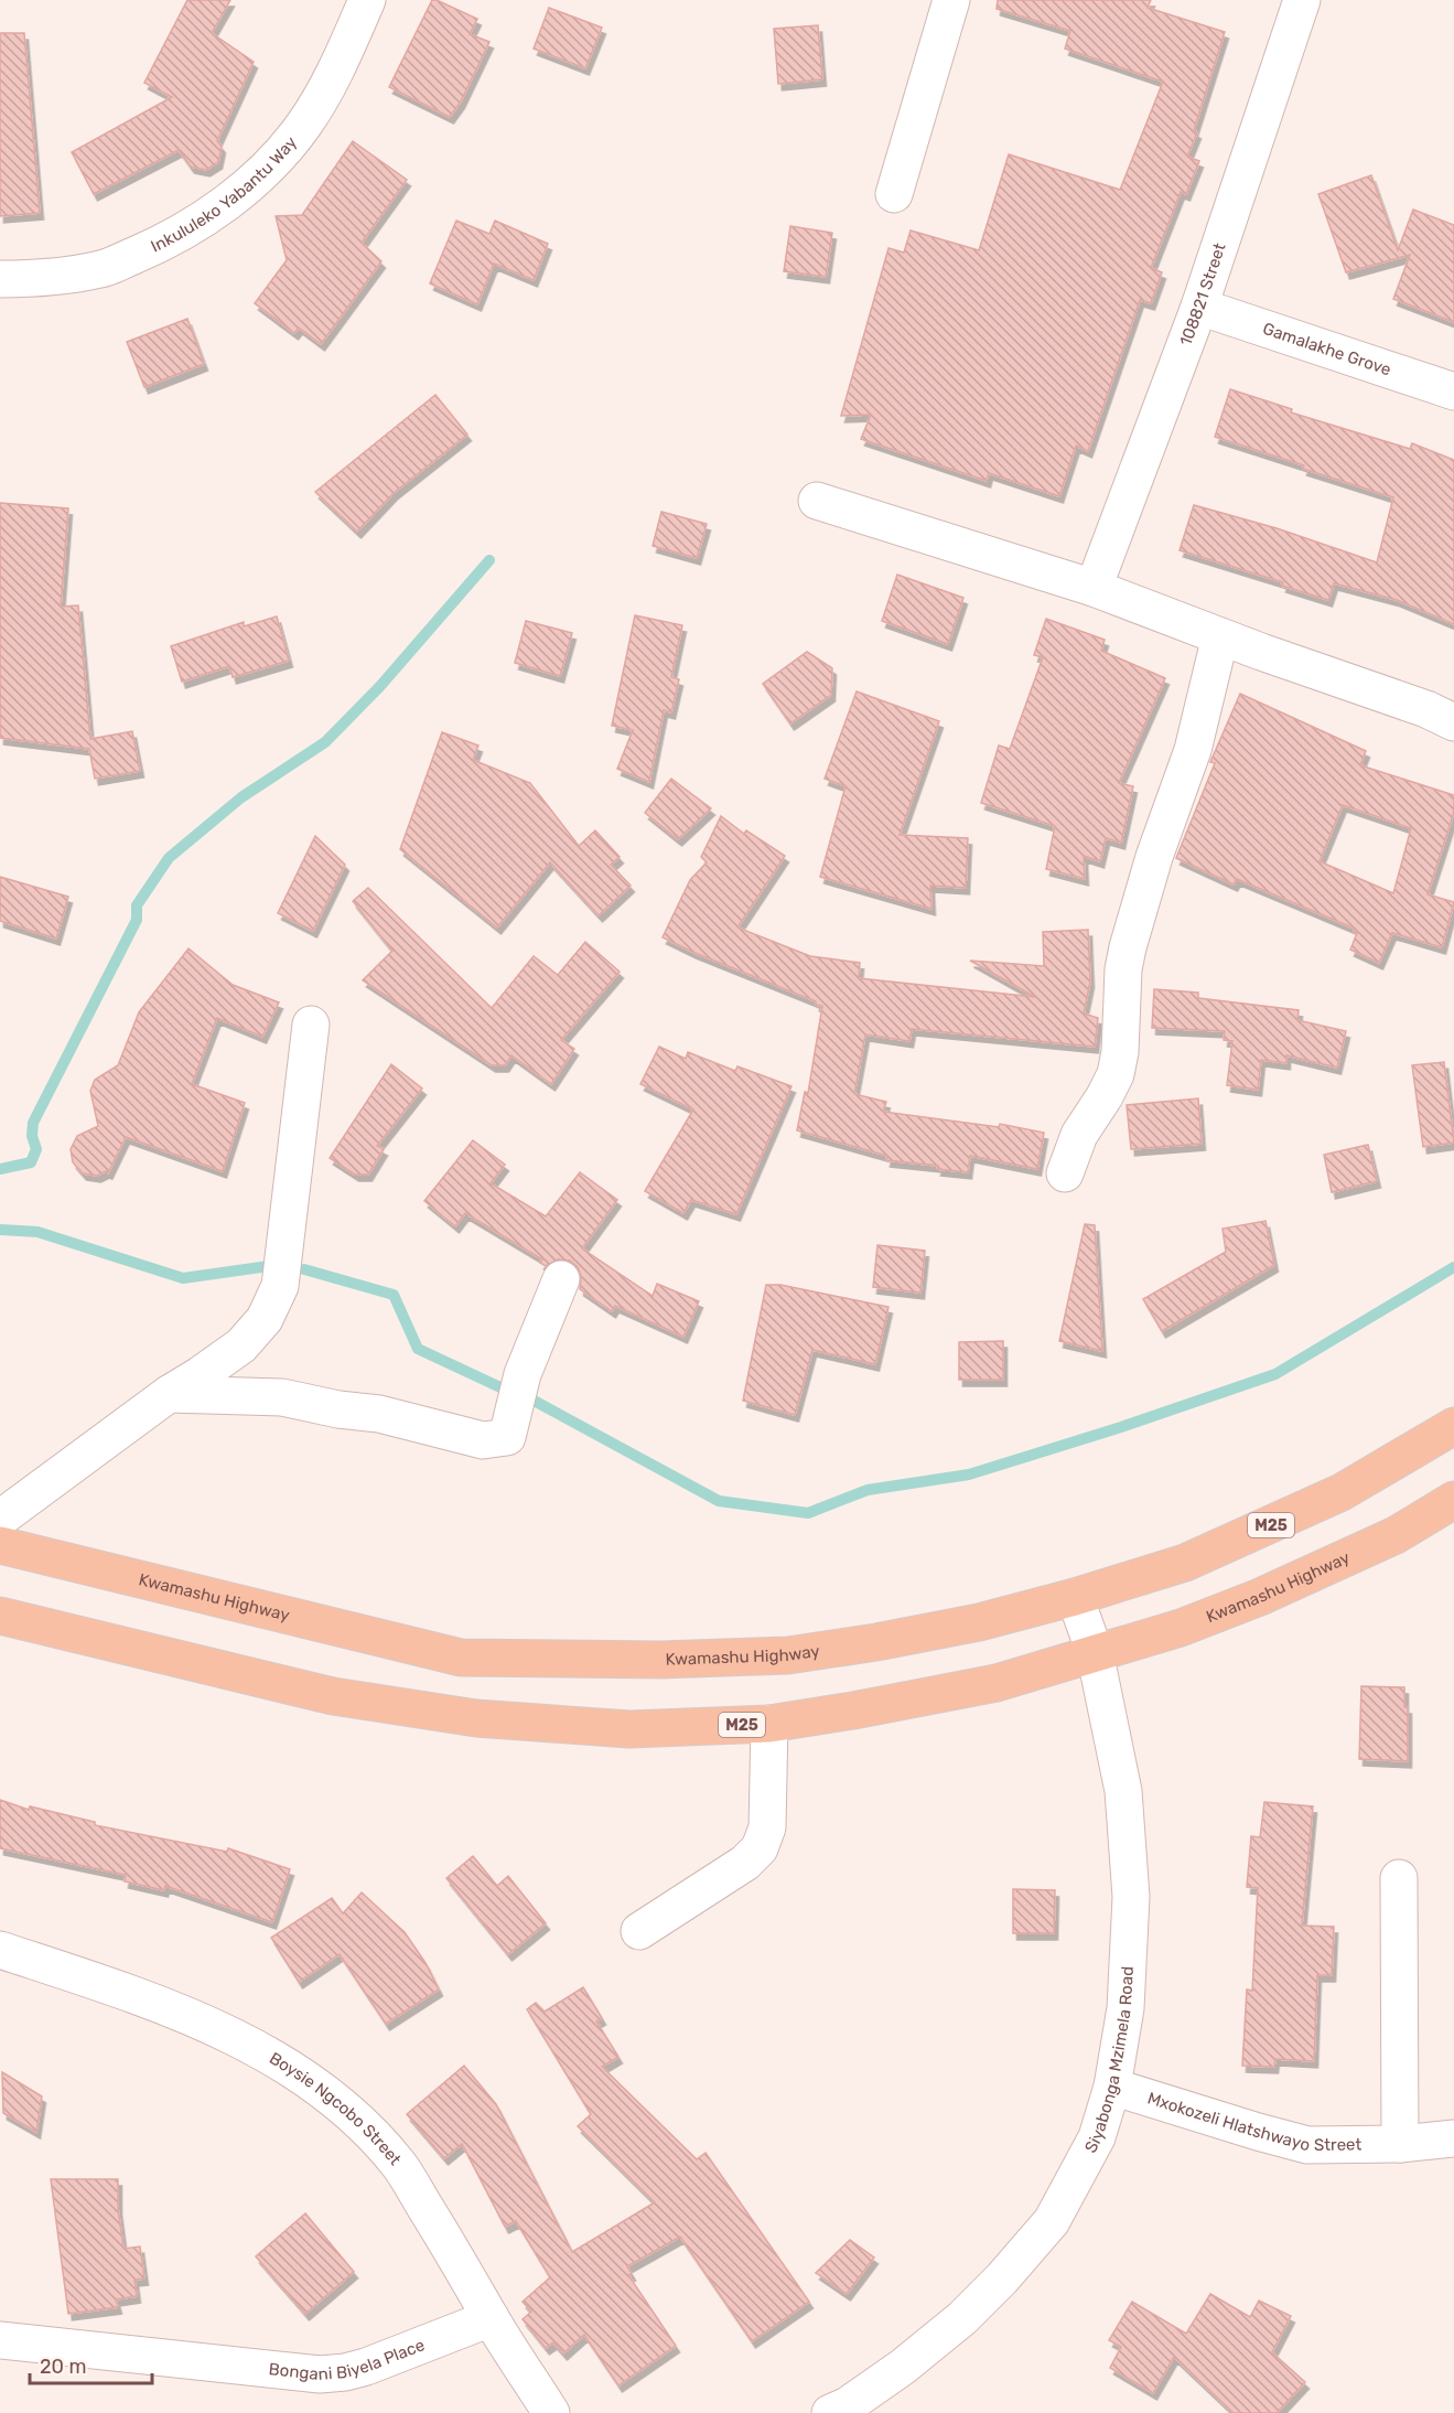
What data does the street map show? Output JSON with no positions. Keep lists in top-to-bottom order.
{
  "streets": {
    "main road": ["M25", "Kwamashu Highway"],
    "street": [
      "Inkululeko Yabantu Way",
      "108821 Street",
      "Gamalakhe Grove",
      "Siyabonga Mzimela Road",
      "Boysie Ngcobo Street",
      "Mxokozeli Hlatshwayo Street",
      "Bongani Biyela Place"
    ]
  },
  "crossings": [
    ["108821 Street", "Gamalakhe Grove"],
    ["Kwamashu Highway", "Siyabonga Mzimela Road"],
    ["Siyabonga Mzimela Road", "Mxokozeli Hlatshwayo Street"],
    ["Boysie Ngcobo Street", "Bongani Biyela Place"]
  ],
  "scale_bar": "20 m"
}
